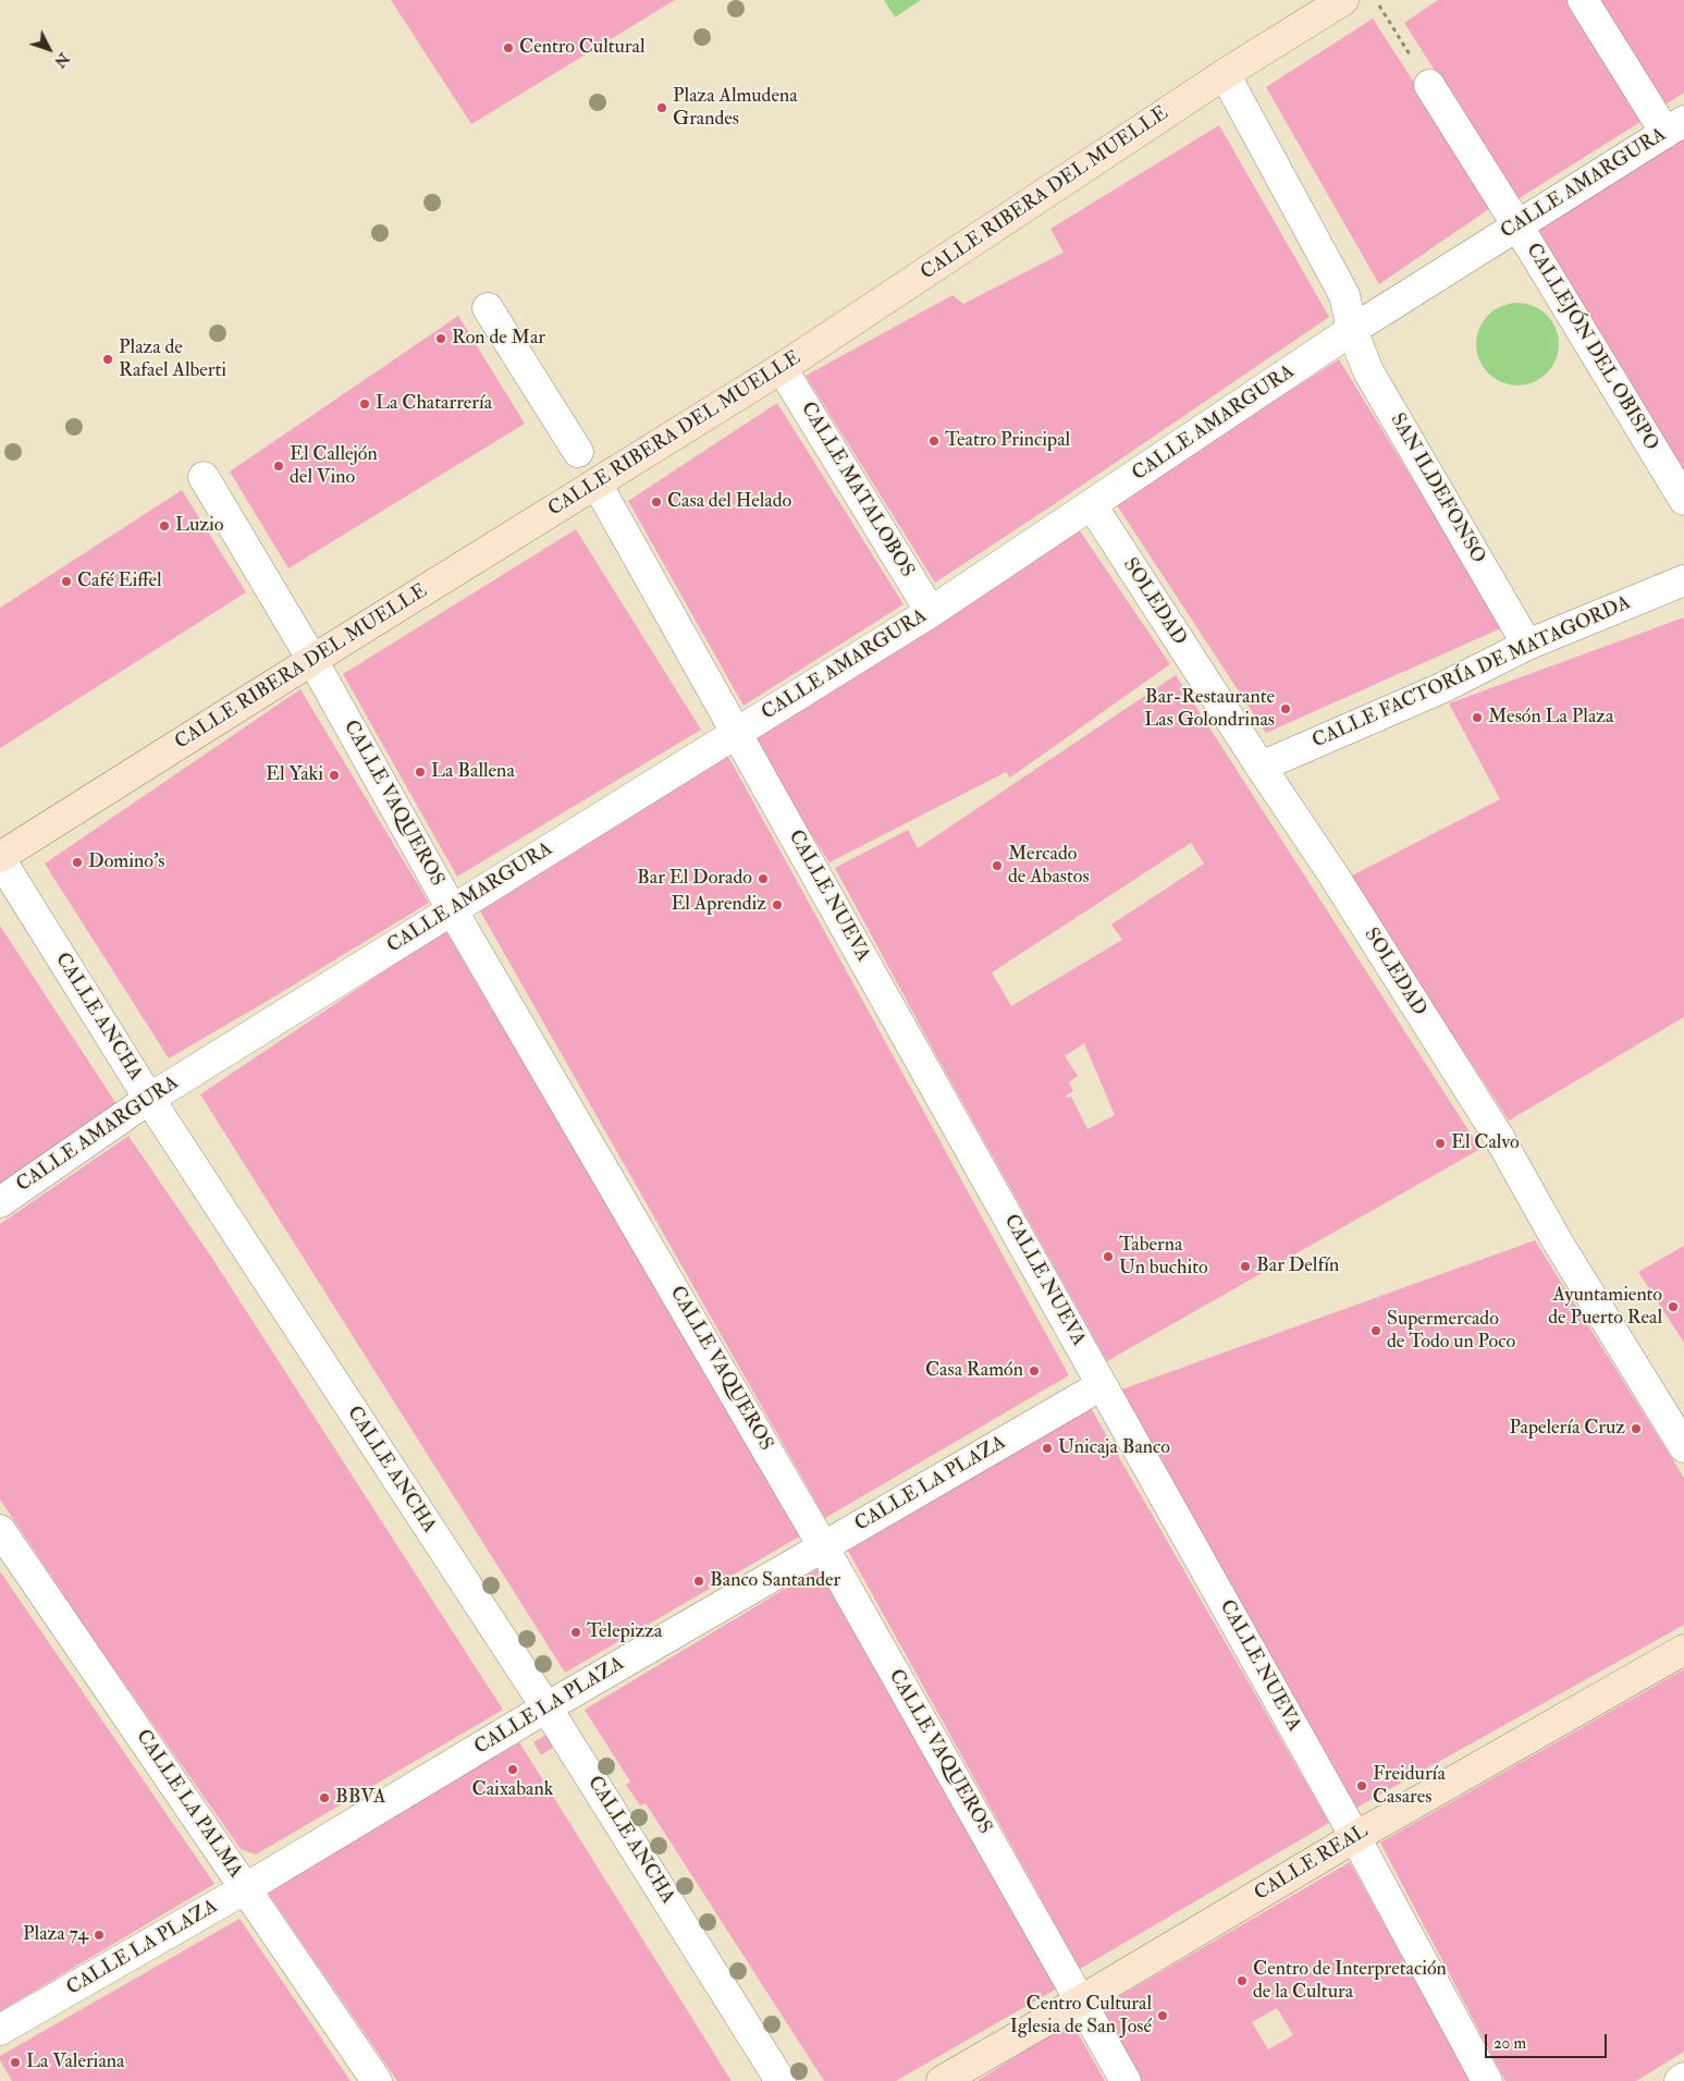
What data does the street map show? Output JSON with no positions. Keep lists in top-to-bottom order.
{
  "streets": {
    "street": [
      "CALLE AMARGURA",
      "CALLE RIBERA DEL MUELLE",
      "CALLEJÓN DEL OBISPO",
      "SAN ILDEFONSO",
      "CALLE MATALOBOS",
      "SOLEDAD",
      "CALLE FACTORÍA DE MATAGORDA",
      "CALLE VAQUEROS",
      "CALLE NUEVA",
      "CALLE ANCHA",
      "CALLE LA PLAZA",
      "CALLE LA PALMA",
      "CALLE REAL"
    ]
  },
  "crossings": [
    ["CALLE AMARGURA", "CALLEJÓN DEL OBISPO"],
    ["CALLE AMARGURA", "SAN ILDEFONSO"],
    ["CALLE AMARGURA", "CALLE MATALOBOS"],
    ["CALLE AMARGURA", "SOLEDAD"],
    ["CALLE AMARGURA", "CALLE VAQUEROS"],
    ["CALLE AMARGURA", "CALLE NUEVA"],
    ["CALLE AMARGURA", "CALLE ANCHA"],
    ["CALLE RIBERA DEL MUELLE", "SAN ILDEFONSO"],
    ["CALLE RIBERA DEL MUELLE", "CALLE MATALOBOS"],
    ["CALLE RIBERA DEL MUELLE", "CALLE VAQUEROS"],
    ["CALLE RIBERA DEL MUELLE", "CALLE NUEVA"],
    ["CALLE RIBERA DEL MUELLE", "CALLE ANCHA"],
    ["SAN ILDEFONSO", "CALLE FACTORÍA DE MATAGORDA"],
    ["SOLEDAD", "CALLE FACTORÍA DE MATAGORDA"],
    ["CALLE VAQUEROS", "CALLE LA PLAZA"],
    ["CALLE VAQUEROS", "CALLE REAL"],
    ["CALLE NUEVA", "CALLE LA PLAZA"],
    ["CALLE NUEVA", "CALLE REAL"],
    ["CALLE ANCHA", "CALLE LA PLAZA"],
    ["CALLE LA PLAZA", "CALLE LA PALMA"]
  ],
  "places": [
    "Centro Cultural",
    "Plaza Almudena Grandes",
    "Ron de Mar",
    "Plaza de Rafael Alberti",
    "La Chatarrería",
    "Teatro Principal",
    "El Callejón del Vino",
    "Casa del Helado",
    "Luzio",
    "Café Eiffel",
    "Bar-Restaurante Las Golondrinas",
    "Mesón La Plaza",
    "La Ballena",
    "El Yaki",
    "Domino's",
    "Mercado de Abastos",
    "Bar El Dorado",
    "El Aprendiz",
    "El Calvo",
    "Taberna Un buchito",
    "Bar Delfín",
    "Ayuntamiento de Puerto Real",
    "Supermercado de Todo un Poco",
    "Casa Ramón",
    "Papelería Cruz",
    "Unicaja Banco",
    "Banco Santander",
    "Telepizza",
    "Caixabank",
    "Freiduría Casares",
    "BBVA",
    "Plaza 74",
    "Centro de Interpretación de la Cultura",
    "Centro Cultural Iglesia de San José",
    "La Valeriana"
  ],
  "scale_bar": "20 m",
  "north": "bottom right"
}
